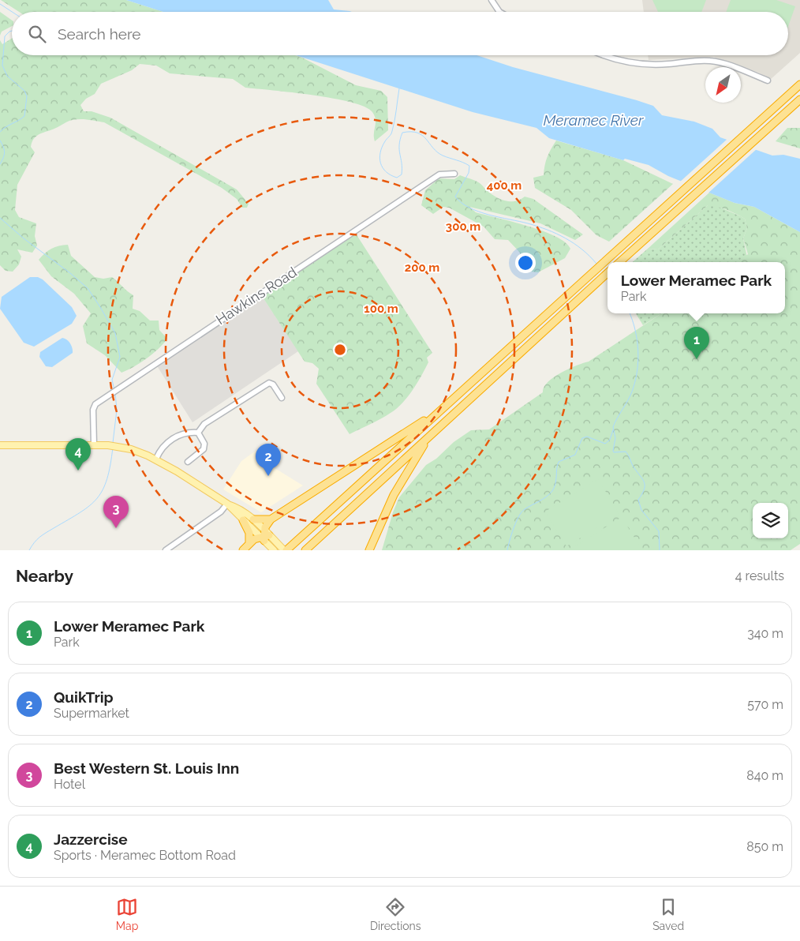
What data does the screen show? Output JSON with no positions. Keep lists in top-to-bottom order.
{
  "streets": {
    "street": ["Hawkins Road"]
  },
  "water": ["Meramec River"],
  "north": "bottom left",
  "page": {
    "search": "Search here",
    "popup": ["Lower Meramec Park", "Park"],
    "pins": [
      "1",
      "4",
      "2",
      "3"
    ],
    "heading": ["Nearby", "4 results"],
    "list": [
      {
        "mark": "1",
        "name": "Lower Meramec Park",
        "note": "Park",
        "value": "340 m"
      },
      {
        "mark": "2",
        "name": "QuikTrip",
        "note": "Supermarket",
        "value": "570 m"
      },
      {
        "mark": "3",
        "name": "Best Western St. Louis Inn",
        "note": "Hotel",
        "value": "840 m"
      },
      {
        "mark": "4",
        "name": "Jazzercise",
        "note": "Sports · Meramec Bottom Road",
        "value": "850 m"
      }
    ],
    "nav": ["Map", "Directions", "Saved"]
  },
  "rings": [
    "400 m",
    "300 m",
    "200 m",
    "100 m"
  ]
}
